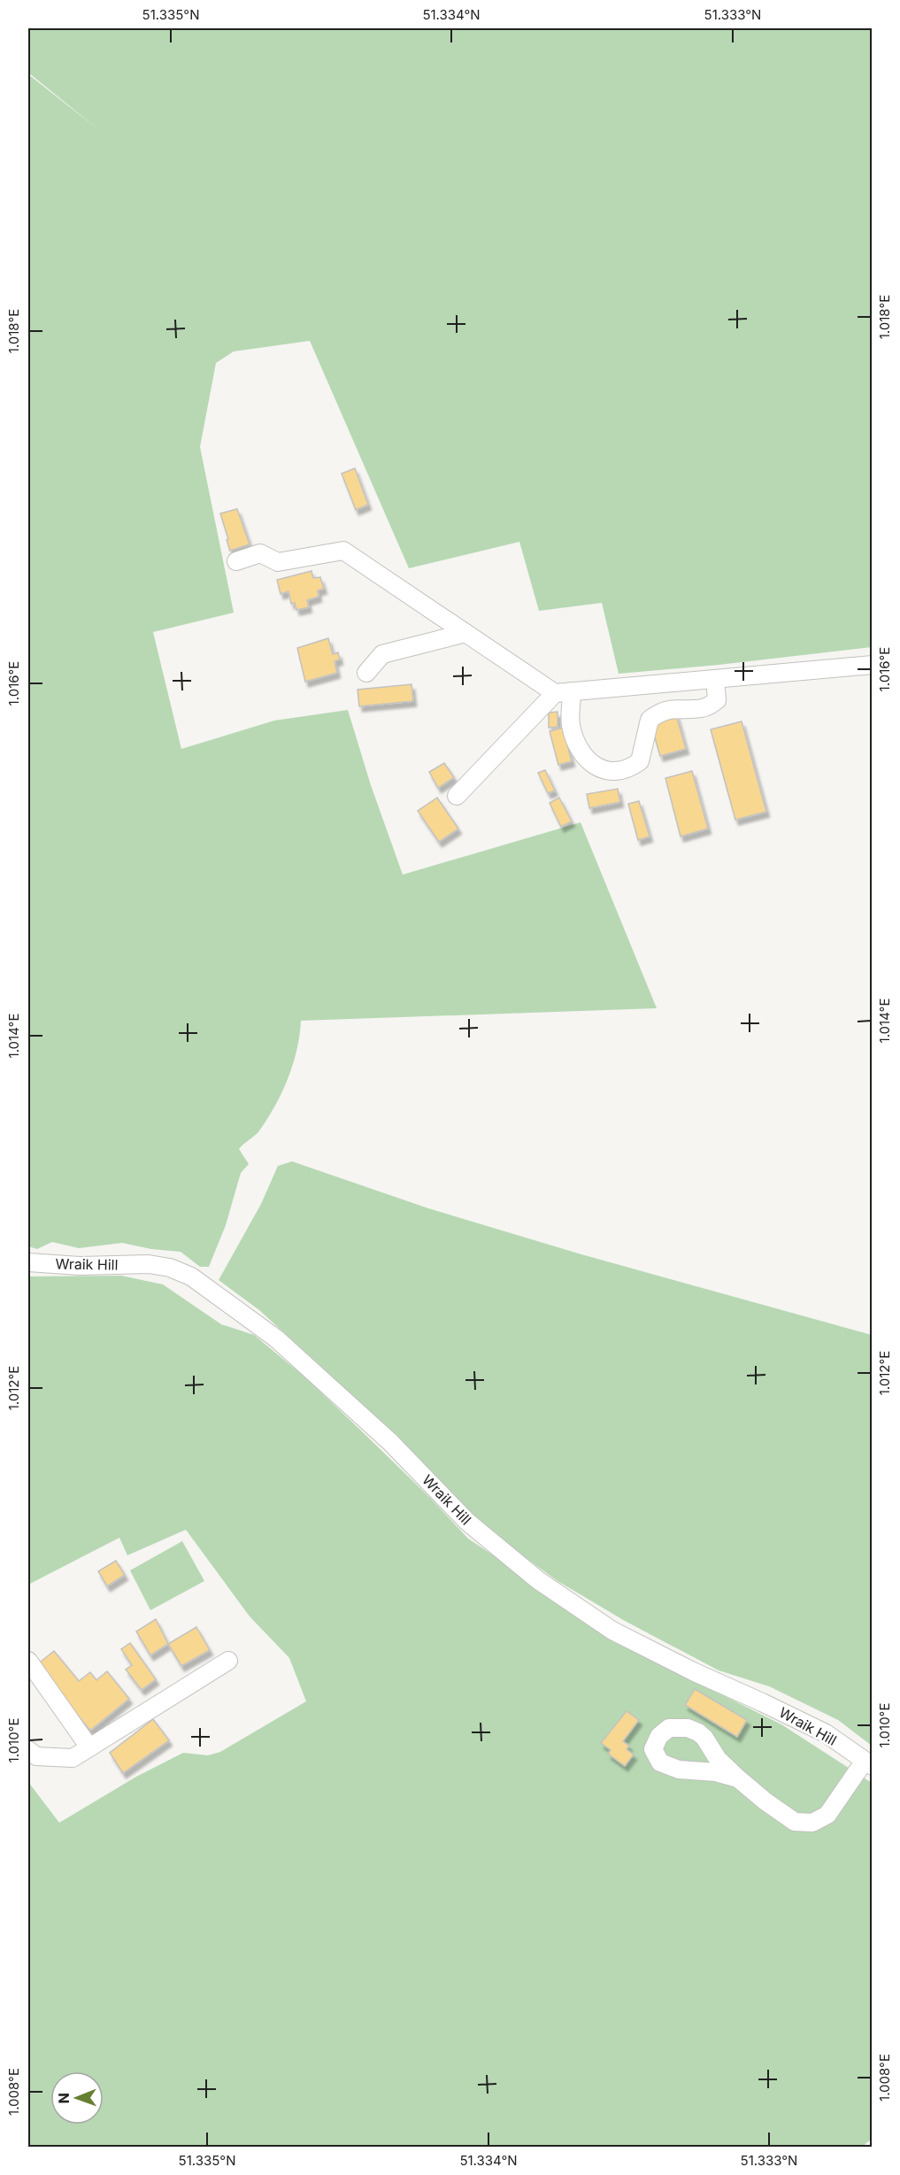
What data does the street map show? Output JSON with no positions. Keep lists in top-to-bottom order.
{
  "streets": {
    "street": ["Wraik Hill"]
  },
  "north": "left",
  "coordinates": [
    "51.335°N",
    "51.334°N",
    "51.333°N",
    "1.018°E",
    "1.016°E",
    "1.014°E",
    "1.012°E",
    "1.010°E",
    "1.008°E"
  ]
}
